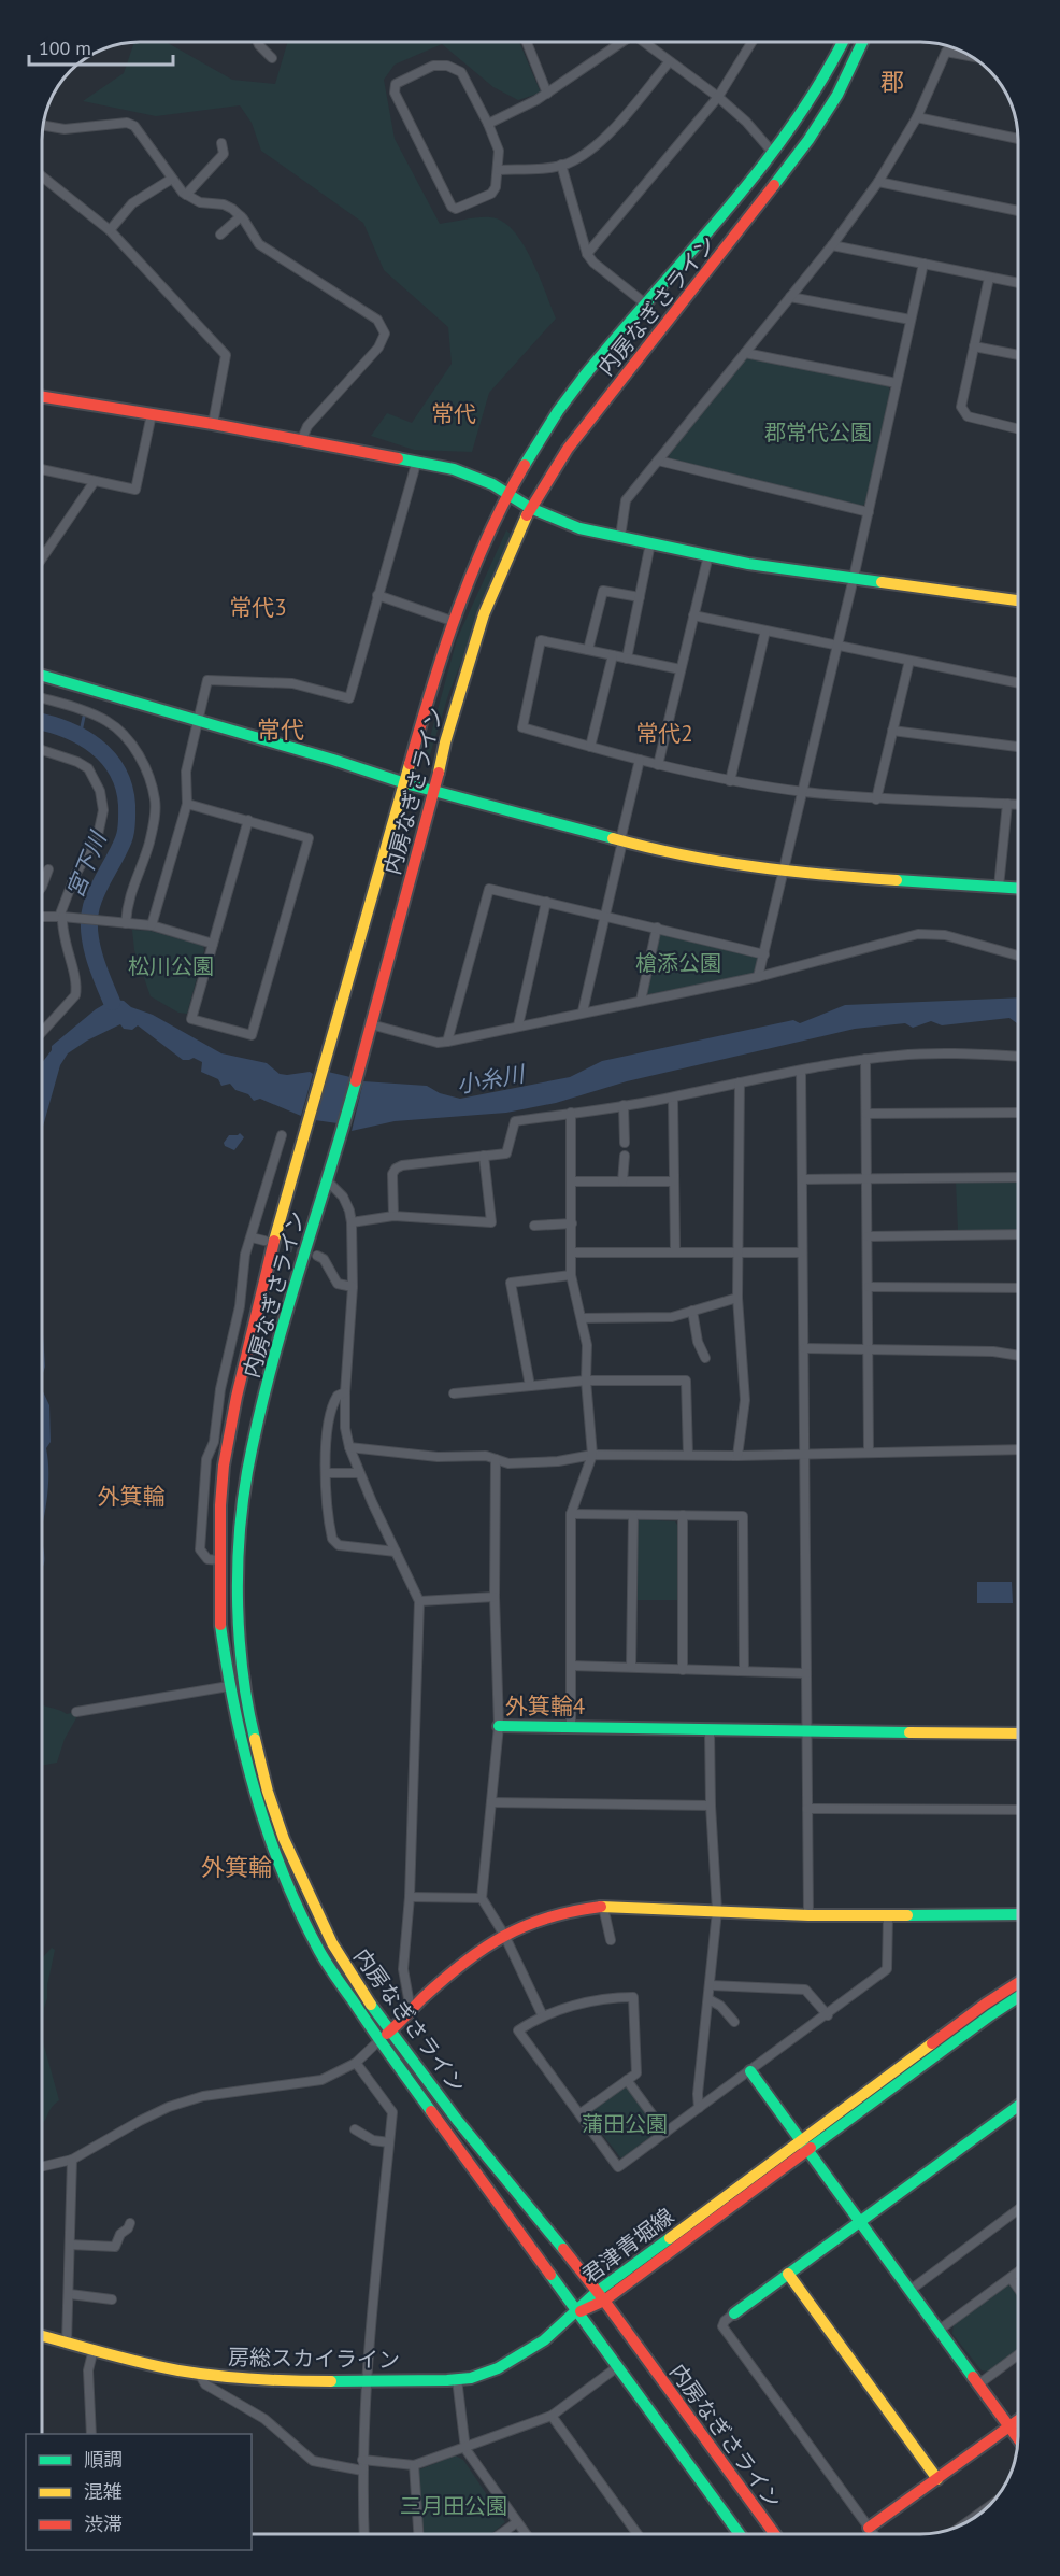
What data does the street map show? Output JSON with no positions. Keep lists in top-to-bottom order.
{
  "streets": {
    "main road": ["内房なぎさライン", "君津青堀線", "房総スカイライン"]
  },
  "crossings": [
    ["内房なぎさライン", "君津青堀線"],
    ["内房なぎさライン", "房総スカイライン"],
    ["君津青堀線", "房総スカイライン"]
  ],
  "districts": [
    "郡",
    "常代",
    "常代3",
    "常代",
    "常代2",
    "外箕輪",
    "外箕輪4",
    "外箕輪"
  ],
  "water": ["宮下川", "小糸川"],
  "parks": [
    "郡常代公園",
    "槍添公園",
    "松川公園",
    "蒲田公園",
    "三月田公園"
  ],
  "legend": ["順調", "混雑", "渋滞"],
  "scale_bar": "100 m"
}
